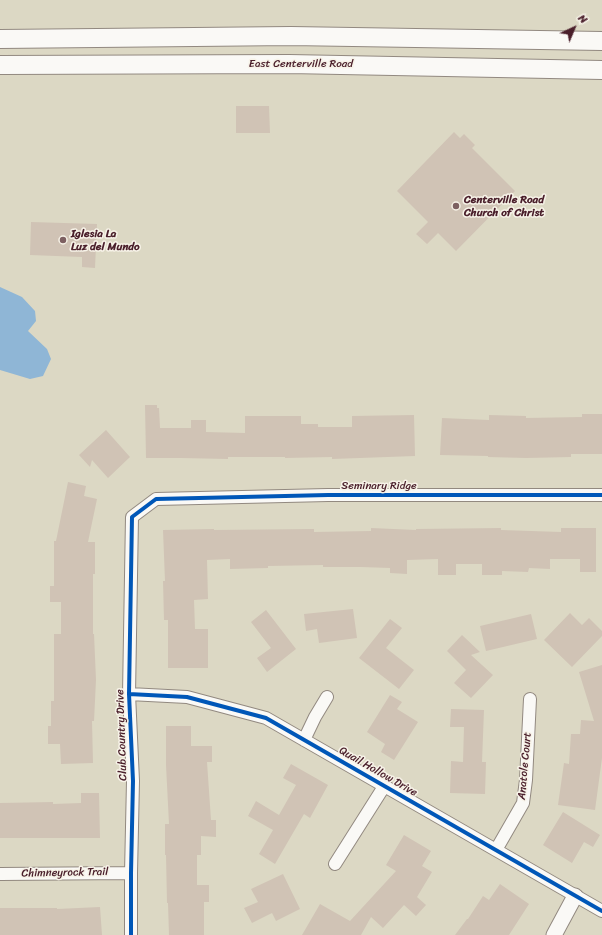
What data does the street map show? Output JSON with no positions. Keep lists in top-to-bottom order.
{
  "streets": {
    "main road": ["East Centerville Road"],
    "street": [
      "Seminary Ridge",
      "Club Country Drive",
      "Anatole Court",
      "Quail Hollow Drive",
      "Chimneyrock Trail"
    ]
  },
  "crossings": [
    ["Seminary Ridge", "Club Country Drive"],
    ["Club Country Drive", "Quail Hollow Drive"],
    ["Club Country Drive", "Chimneyrock Trail"],
    ["Anatole Court", "Quail Hollow Drive"]
  ],
  "places": ["Centerville Road Church of Christ", "Iglesia La Luz del Mundo"],
  "north": "top right"
}
